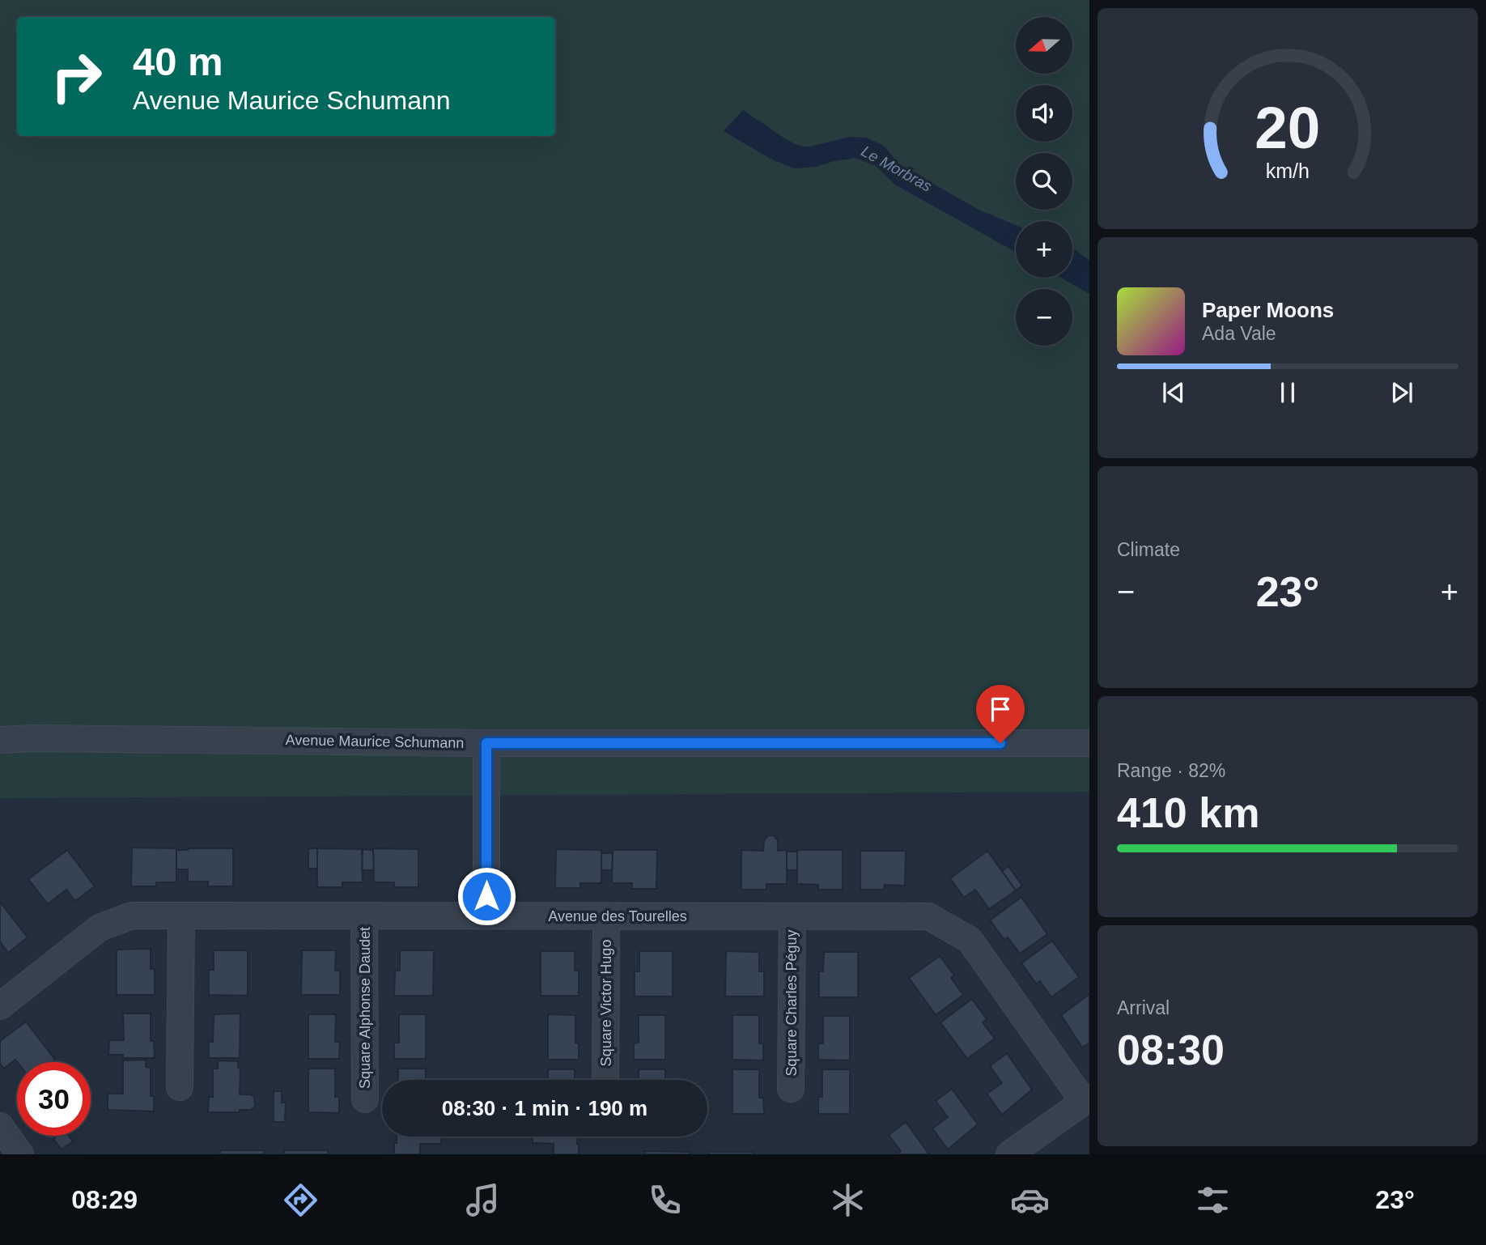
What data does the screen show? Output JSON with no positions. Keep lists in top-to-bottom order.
{
  "streets": {
    "street": [
      "Avenue Maurice Schumann",
      "Avenue des Tourelles",
      "Square Victor Hugo",
      "Square Charles Péguy",
      "Square Alphonse Daudet"
    ]
  },
  "crossings": [
    ["Avenue des Tourelles", "Square Victor Hugo"],
    ["Avenue des Tourelles", "Square Charles Péguy"],
    ["Avenue des Tourelles", "Square Alphonse Daudet"]
  ],
  "water": ["Le Morbras"],
  "north": "left",
  "page": {
    "map_buttons": ["+", "−"],
    "turn": ["40 m", "Avenue Maurice Schumann"],
    "song": ["Paper Moons", "Ada Vale"],
    "tile": [
      "Climate",
      ["Range · 82%", "410 km"],
      ["Arrival", "08:30"]
    ],
    "heat": ["−", "23°", "+"],
    "limit": "30",
    "trip": "08:30 · 1 min · 190 m",
    "tabs": ["08:29", "23°"],
    "gauge": ["20", "km/h"]
  }
}
